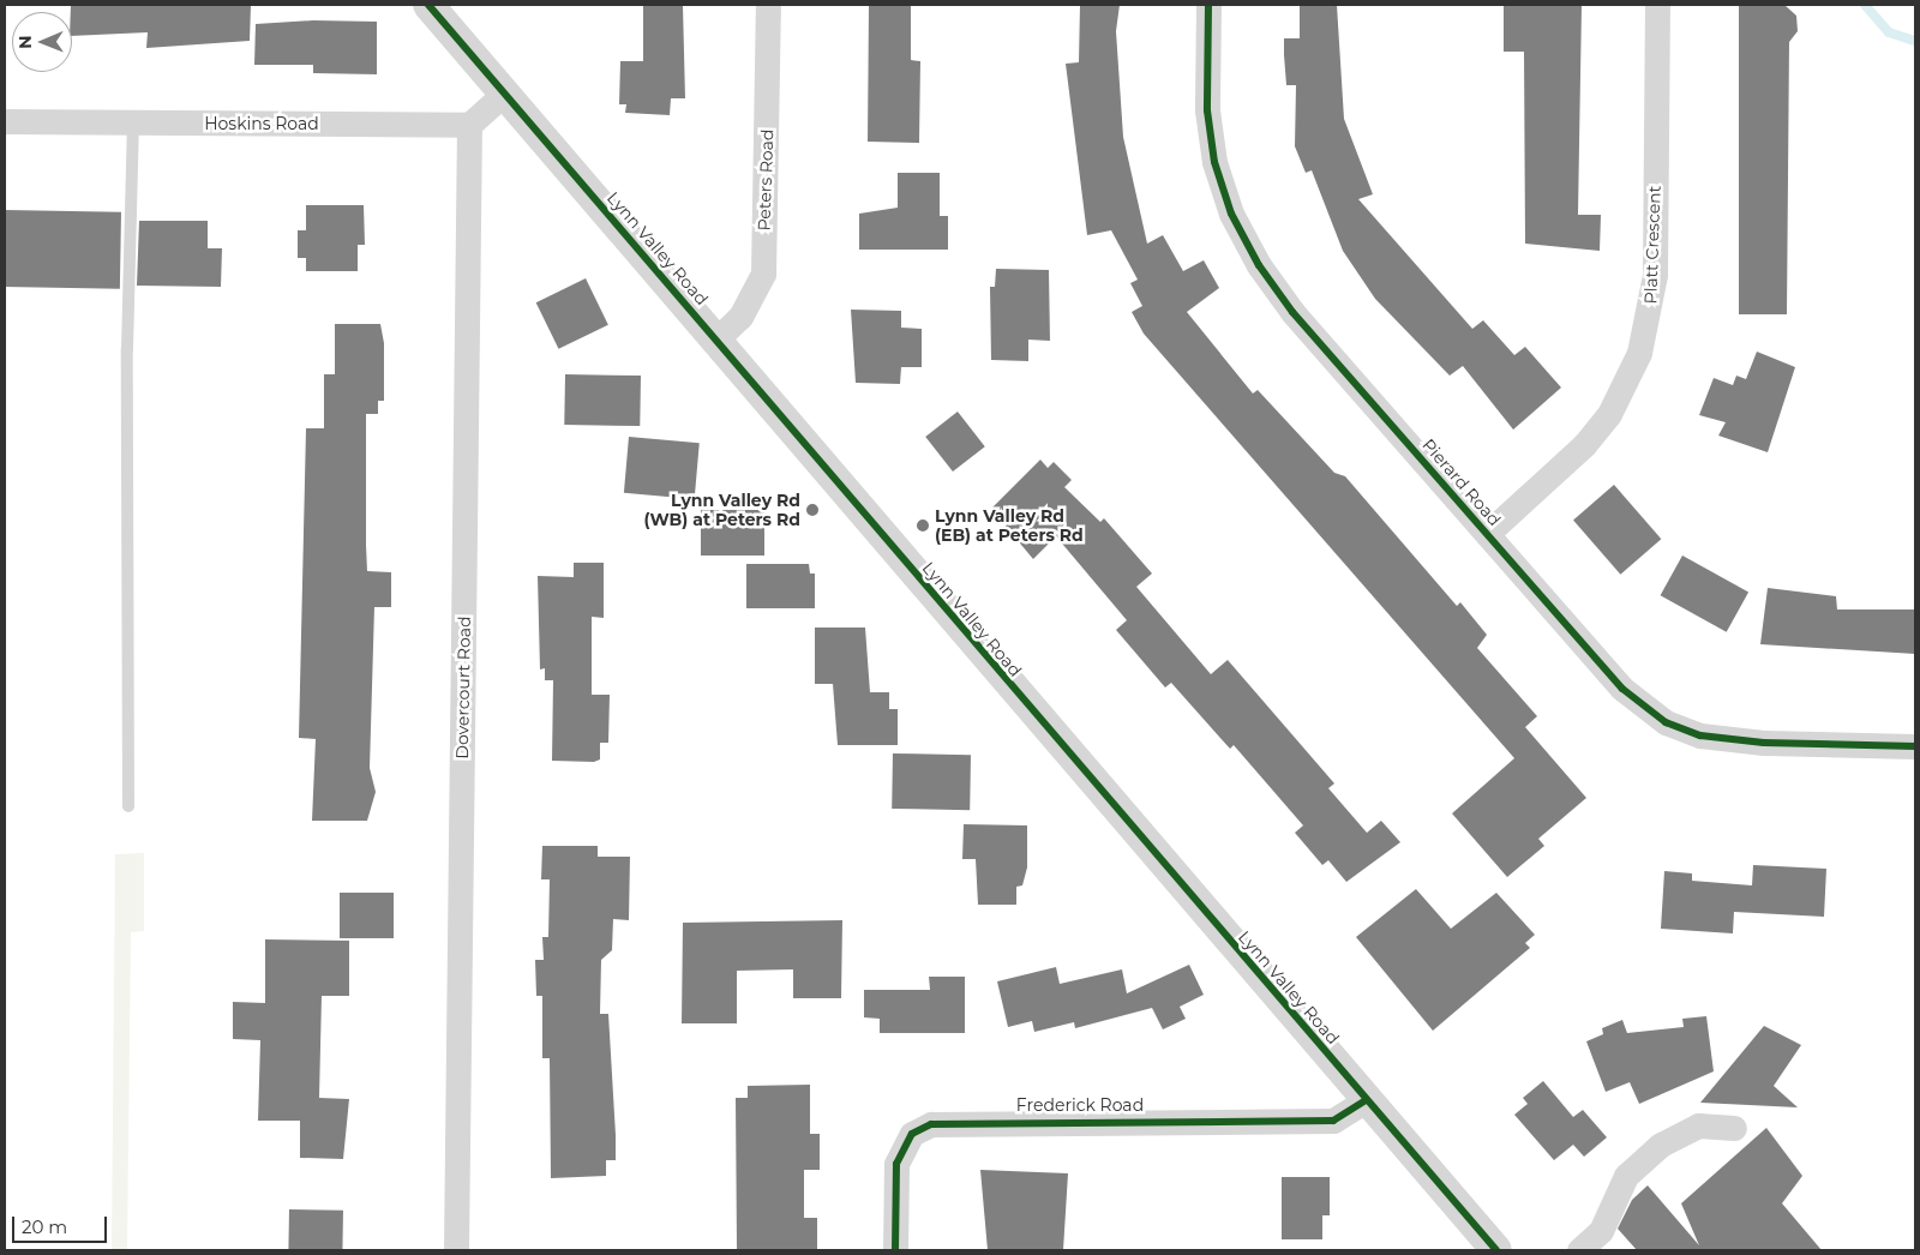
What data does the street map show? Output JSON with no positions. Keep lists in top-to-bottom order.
{
  "streets": {
    "street": [
      "Hoskins Road",
      "Peters Road",
      "Platt Crescent",
      "Lynn Valley Road",
      "Pierard Road",
      "Dovercourt Road",
      "Frederick Road"
    ]
  },
  "crossings": [
    ["Hoskins Road", "Dovercourt Road"],
    ["Peters Road", "Lynn Valley Road"],
    ["Platt Crescent", "Pierard Road"],
    ["Lynn Valley Road", "Frederick Road"]
  ],
  "places": ["Lynn Valley Rd (WB) at Peters Rd", "Lynn Valley Rd (EB) at Peters Rd"],
  "scale_bar": "20 m",
  "north": "left"
}
